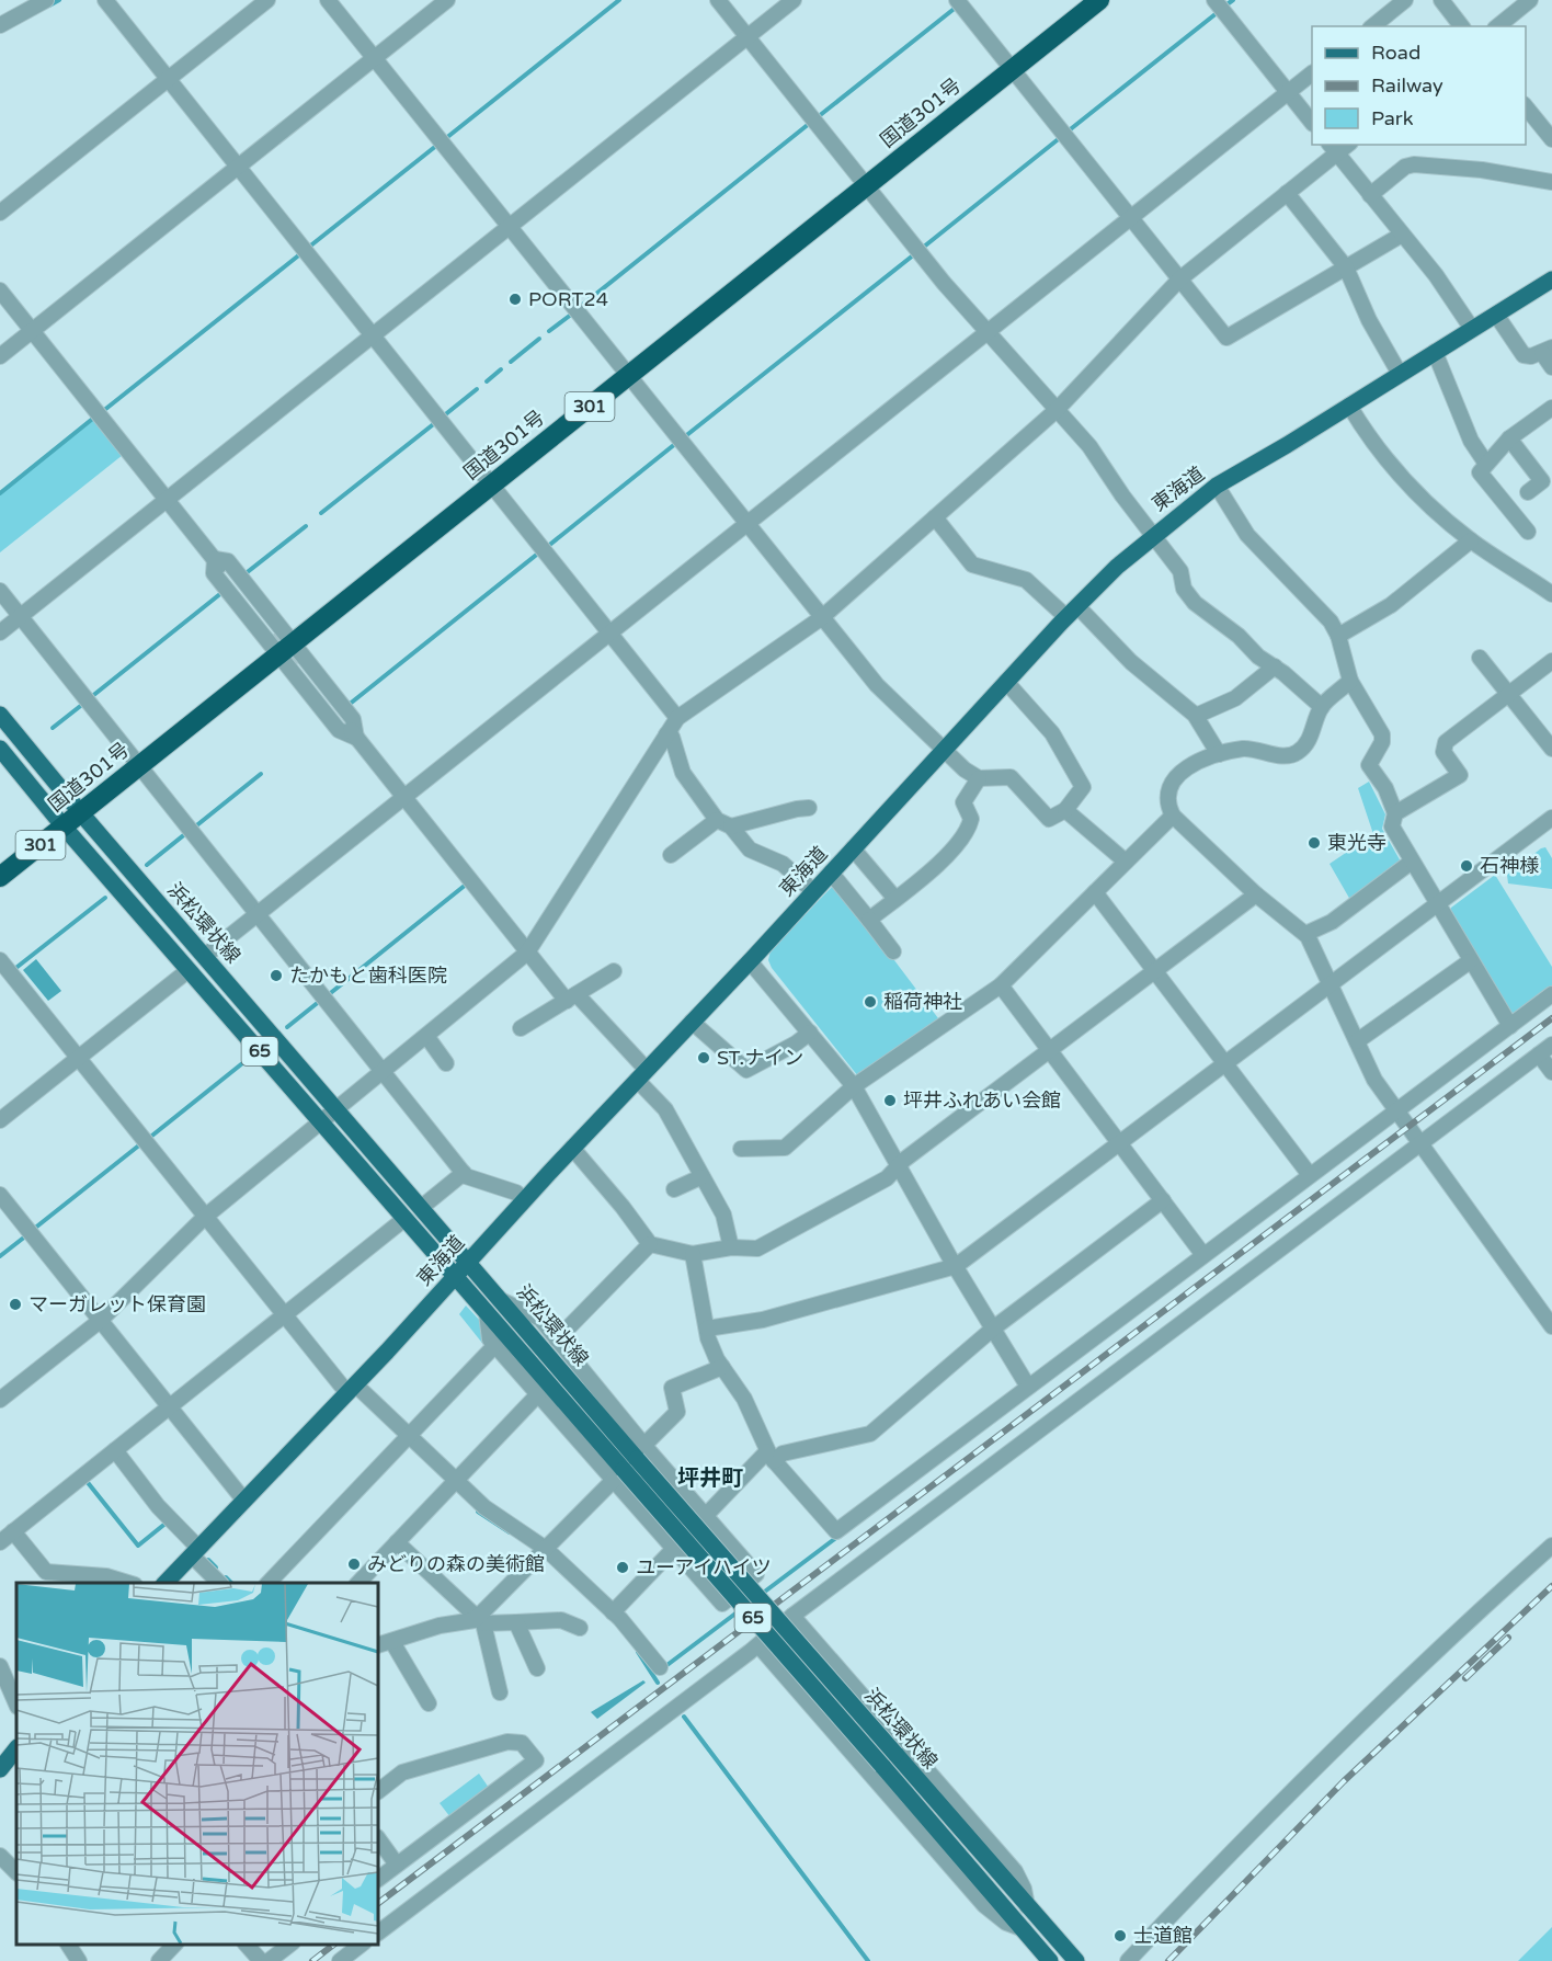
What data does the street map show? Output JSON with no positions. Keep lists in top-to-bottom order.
{
  "streets": {
    "highway": ["国道301号", "301"],
    "main road": ["東海道", "浜松環状線", "65"]
  },
  "crossings": [
    ["国道301号", "浜松環状線"],
    ["東海道", "浜松環状線"]
  ],
  "districts": ["坪井町"],
  "places": [
    "PORT24",
    "東光寺",
    "石神様",
    "たかもと歯科医院",
    "稲荷神社",
    "ST.ナイン",
    "坪井ふれあい会館",
    "マーガレット保育園",
    "みどりの森の美術館",
    "ユーアイハイツ",
    "士道館"
  ],
  "legend": ["Road", "Railway", "Park"]
}
